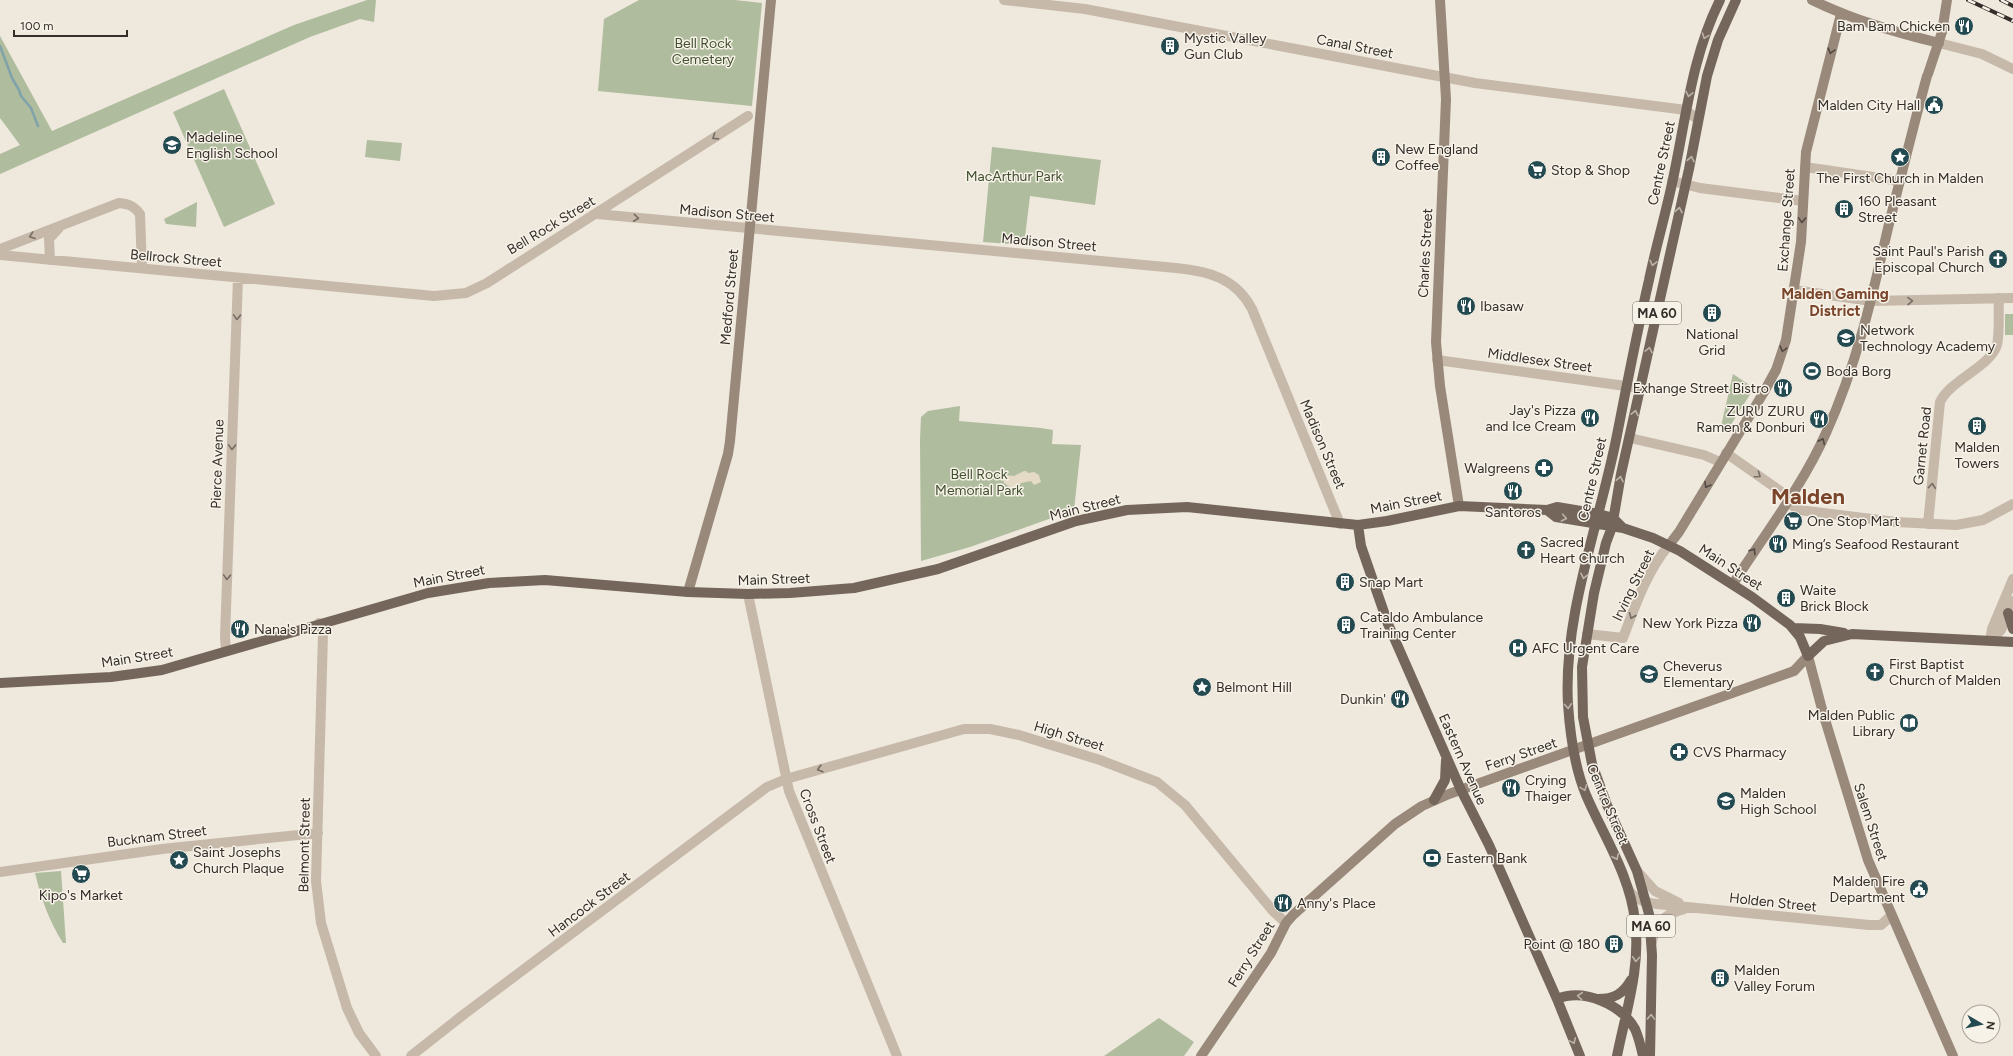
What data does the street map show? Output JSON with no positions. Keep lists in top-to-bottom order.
{
  "streets": {
    "main road": [
      "Centre Street",
      "Exchange Street",
      "Charles Street",
      "Medford Street",
      "MA 60",
      "Main Street",
      "Ferry Street",
      "Eastern Avenue",
      "Salem Street"
    ],
    "street": [
      "Canal Street",
      "Madison Street",
      "Bell Rock Street",
      "Bellrock Street",
      "Middlesex Street",
      "Garnet Road",
      "Pierce Avenue",
      "Irving Street",
      "High Street",
      "Cross Street",
      "Bucknam Street",
      "Belmont Street",
      "Holden Street",
      "Hancock Street"
    ]
  },
  "crossings": [
    ["Canal Street", "Centre Street"],
    ["Canal Street", "Charles Street"],
    ["Centre Street", "Middlesex Street"],
    ["Centre Street", "Main Street"],
    ["Centre Street", "Irving Street"],
    ["Centre Street", "Ferry Street"],
    ["Centre Street", "Holden Street"],
    ["Madison Street", "Bell Rock Street"],
    ["Madison Street", "Medford Street"],
    ["Madison Street", "Main Street"],
    ["Exchange Street", "Main Street"],
    ["Exchange Street", "Irving Street"],
    ["Bell Rock Street", "Bellrock Street"],
    ["Charles Street", "Middlesex Street"],
    ["Charles Street", "Main Street"],
    ["Bellrock Street", "Pierce Avenue"],
    ["Medford Street", "Main Street"],
    ["Pierce Avenue", "Main Street"],
    ["Main Street", "Irving Street"],
    ["Main Street", "Ferry Street"],
    ["Main Street", "Eastern Avenue"],
    ["Main Street", "Salem Street"],
    ["Main Street", "Cross Street"],
    ["Main Street", "Belmont Street"],
    ["High Street", "Ferry Street"],
    ["High Street", "Cross Street"],
    ["High Street", "Hancock Street"],
    ["Ferry Street", "Eastern Avenue"],
    ["Ferry Street", "Salem Street"],
    ["Salem Street", "Holden Street"],
    ["Cross Street", "Hancock Street"],
    ["Bucknam Street", "Belmont Street"]
  ],
  "one_way": [
    "Bell Rock Street",
    "Garnet Road",
    "Pierce Avenue",
    "Irving Street",
    "High Street"
  ],
  "districts": ["Malden Gaming District", "Malden"],
  "parks": ["Bell Rock Cemetery", "MacArthur Park", "Bell Rock Memorial Park"],
  "places": {
    "restaurant": [
      "Bam Bam Chicken",
      "Ibasaw",
      "Exhange Street Bistro",
      "Jay's Pizza and Ice Cream",
      "ZURU ZURU Ramen & Donburi",
      "Santoros",
      "Ming’s Seafood Restaurant",
      "New York Pizza",
      "Nana's Pizza",
      "Dunkin'",
      "Crying Thaiger",
      "Anny's Place"
    ],
    "building": [
      "Mystic Valley Gun Club",
      "New England Coffee",
      "160 Pleasant Street",
      "National Grid",
      "Malden Towers",
      "Snap Mart",
      "Waite Brick Block",
      "Cataldo Ambulance Training Center",
      "Point @ 180",
      "Malden Valley Forum"
    ],
    "public building": ["Malden City Hall", "Malden Fire Department"],
    "school or university": [
      "Madeline English School",
      "Network Technology Academy",
      "Cheverus Elementary",
      "Malden High School"
    ],
    "place": ["The First Church in Malden", "Belmont Hill", "Saint Josephs Church Plaque"],
    "supermarket": ["Stop & Shop", "One Stop Mart", "Kipo's Market"],
    "church": ["Saint Paul's Parish Episcopal Church", "Sacred Heart Church", "First Baptist Church of Malden"],
    "sports": ["Boda Borg"],
    "pharmacy": ["Walgreens", "CVS Pharmacy"],
    "hospital": ["AFC Urgent Care"],
    "library": ["Malden Public Library"],
    "bank": ["Eastern Bank"]
  },
  "scale_bar": "100 m",
  "north": "right"
}
